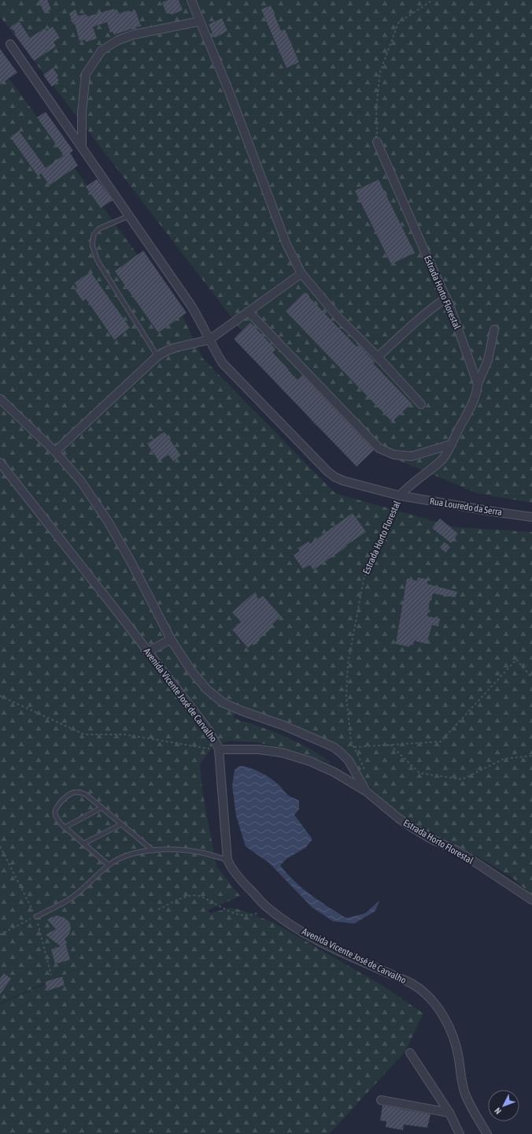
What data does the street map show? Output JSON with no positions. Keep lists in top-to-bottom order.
{
  "streets": {
    "street": ["Estrada Horto Florestal", "Rua Louredo da Serra", "Avenida Vicente José de Carvalho"]
  },
  "crossings": [
    ["Estrada Horto Florestal", "Rua Louredo da Serra"]
  ],
  "north": "bottom left"
}
